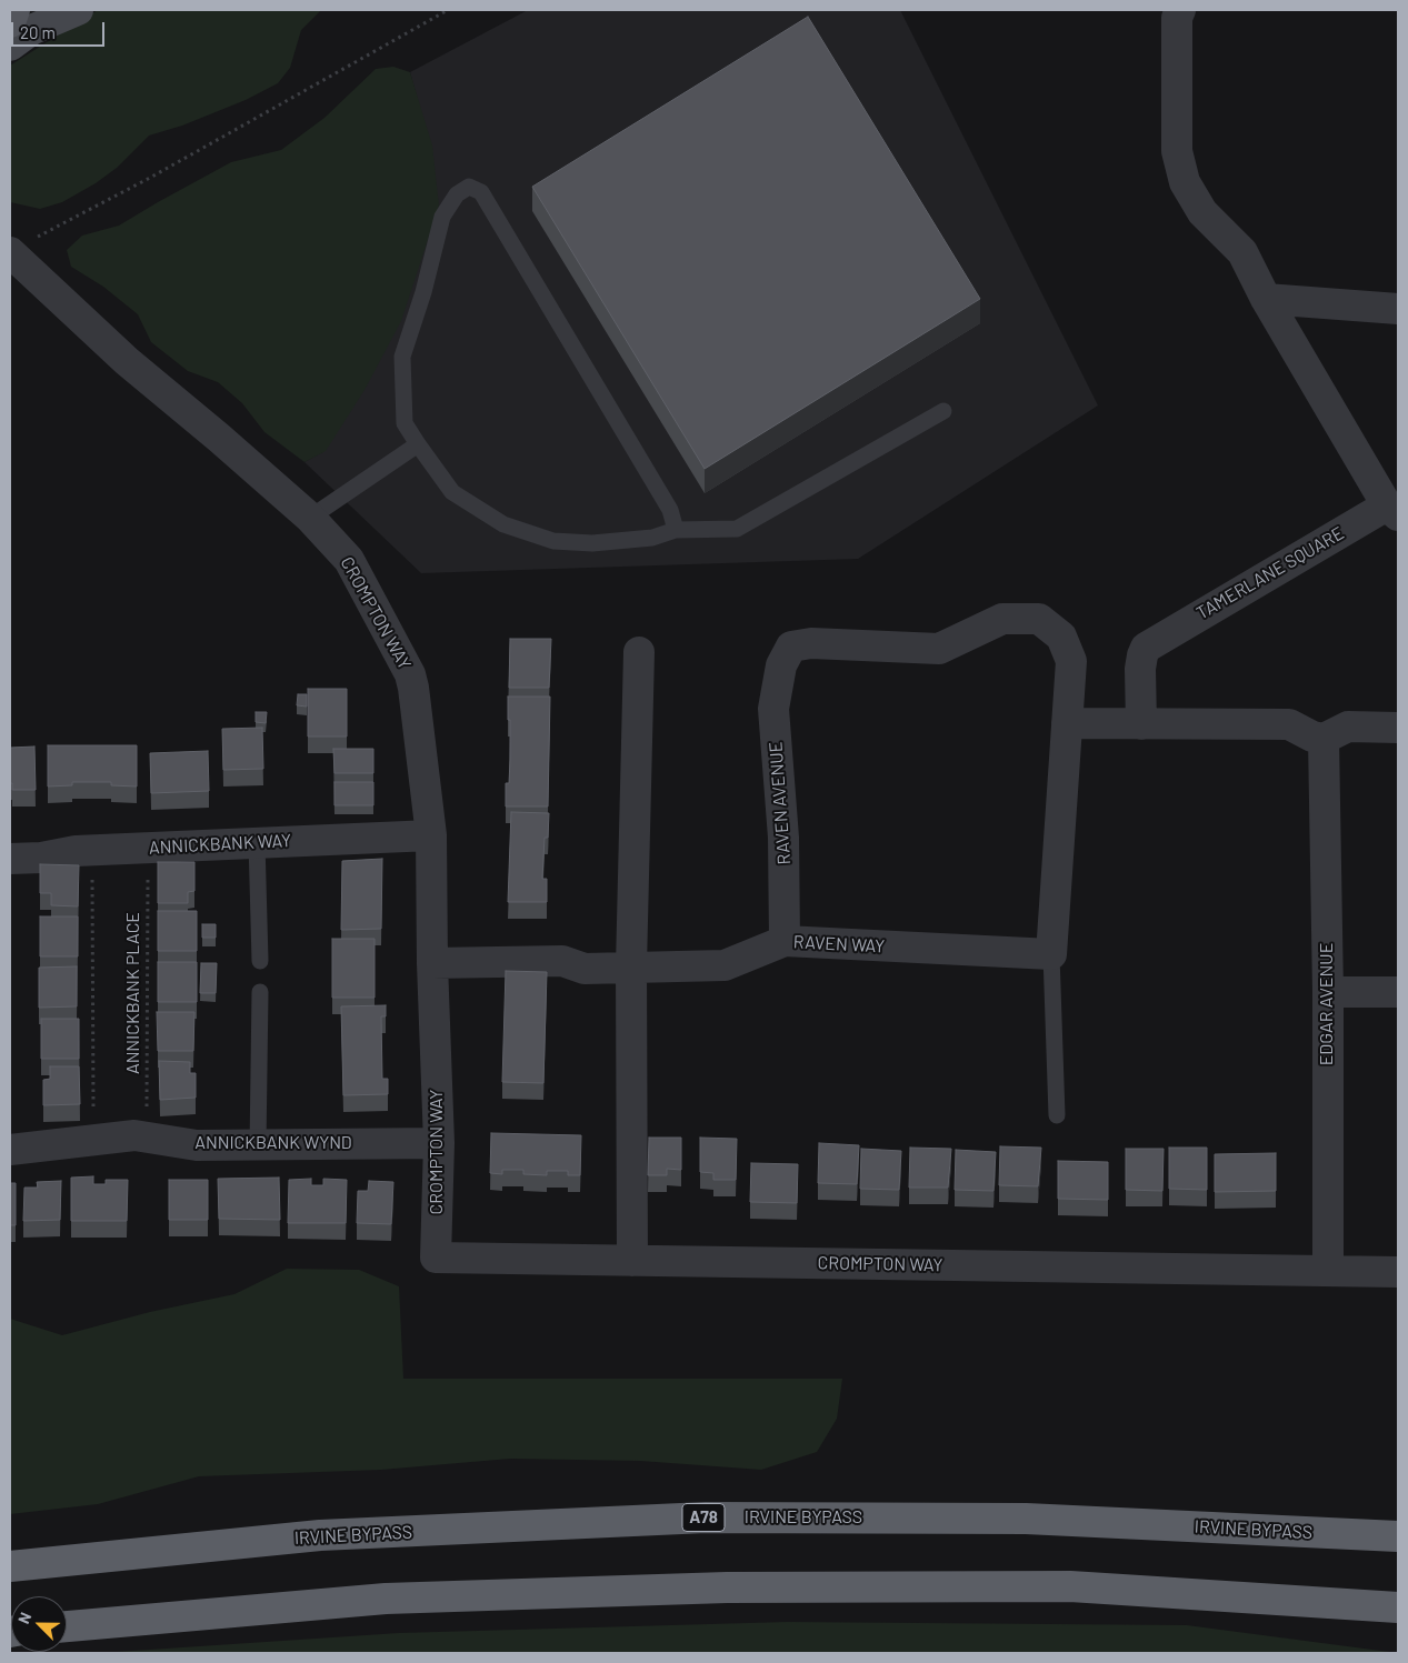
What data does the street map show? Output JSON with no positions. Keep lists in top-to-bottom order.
{
  "streets": {
    "highway": ["A78", "IRVINE BYPASS"],
    "street": [
      "TAMERLANE SQUARE",
      "CROMPTON WAY",
      "RAVEN AVENUE",
      "ANNICKBANK WAY",
      "RAVEN WAY",
      "EDGAR AVENUE",
      "ANNICKBANK WYND"
    ],
    "path": ["ANNICKBANK PLACE"]
  },
  "crossings": [
    ["CROMPTON WAY", "ANNICKBANK WAY"],
    ["CROMPTON WAY", "RAVEN WAY"],
    ["CROMPTON WAY", "EDGAR AVENUE"],
    ["CROMPTON WAY", "ANNICKBANK WYND"],
    ["RAVEN AVENUE", "RAVEN WAY"],
    ["ANNICKBANK WAY", "ANNICKBANK PLACE"],
    ["ANNICKBANK PLACE", "ANNICKBANK WYND"]
  ],
  "scale_bar": "20 m",
  "north": "top left"
}
